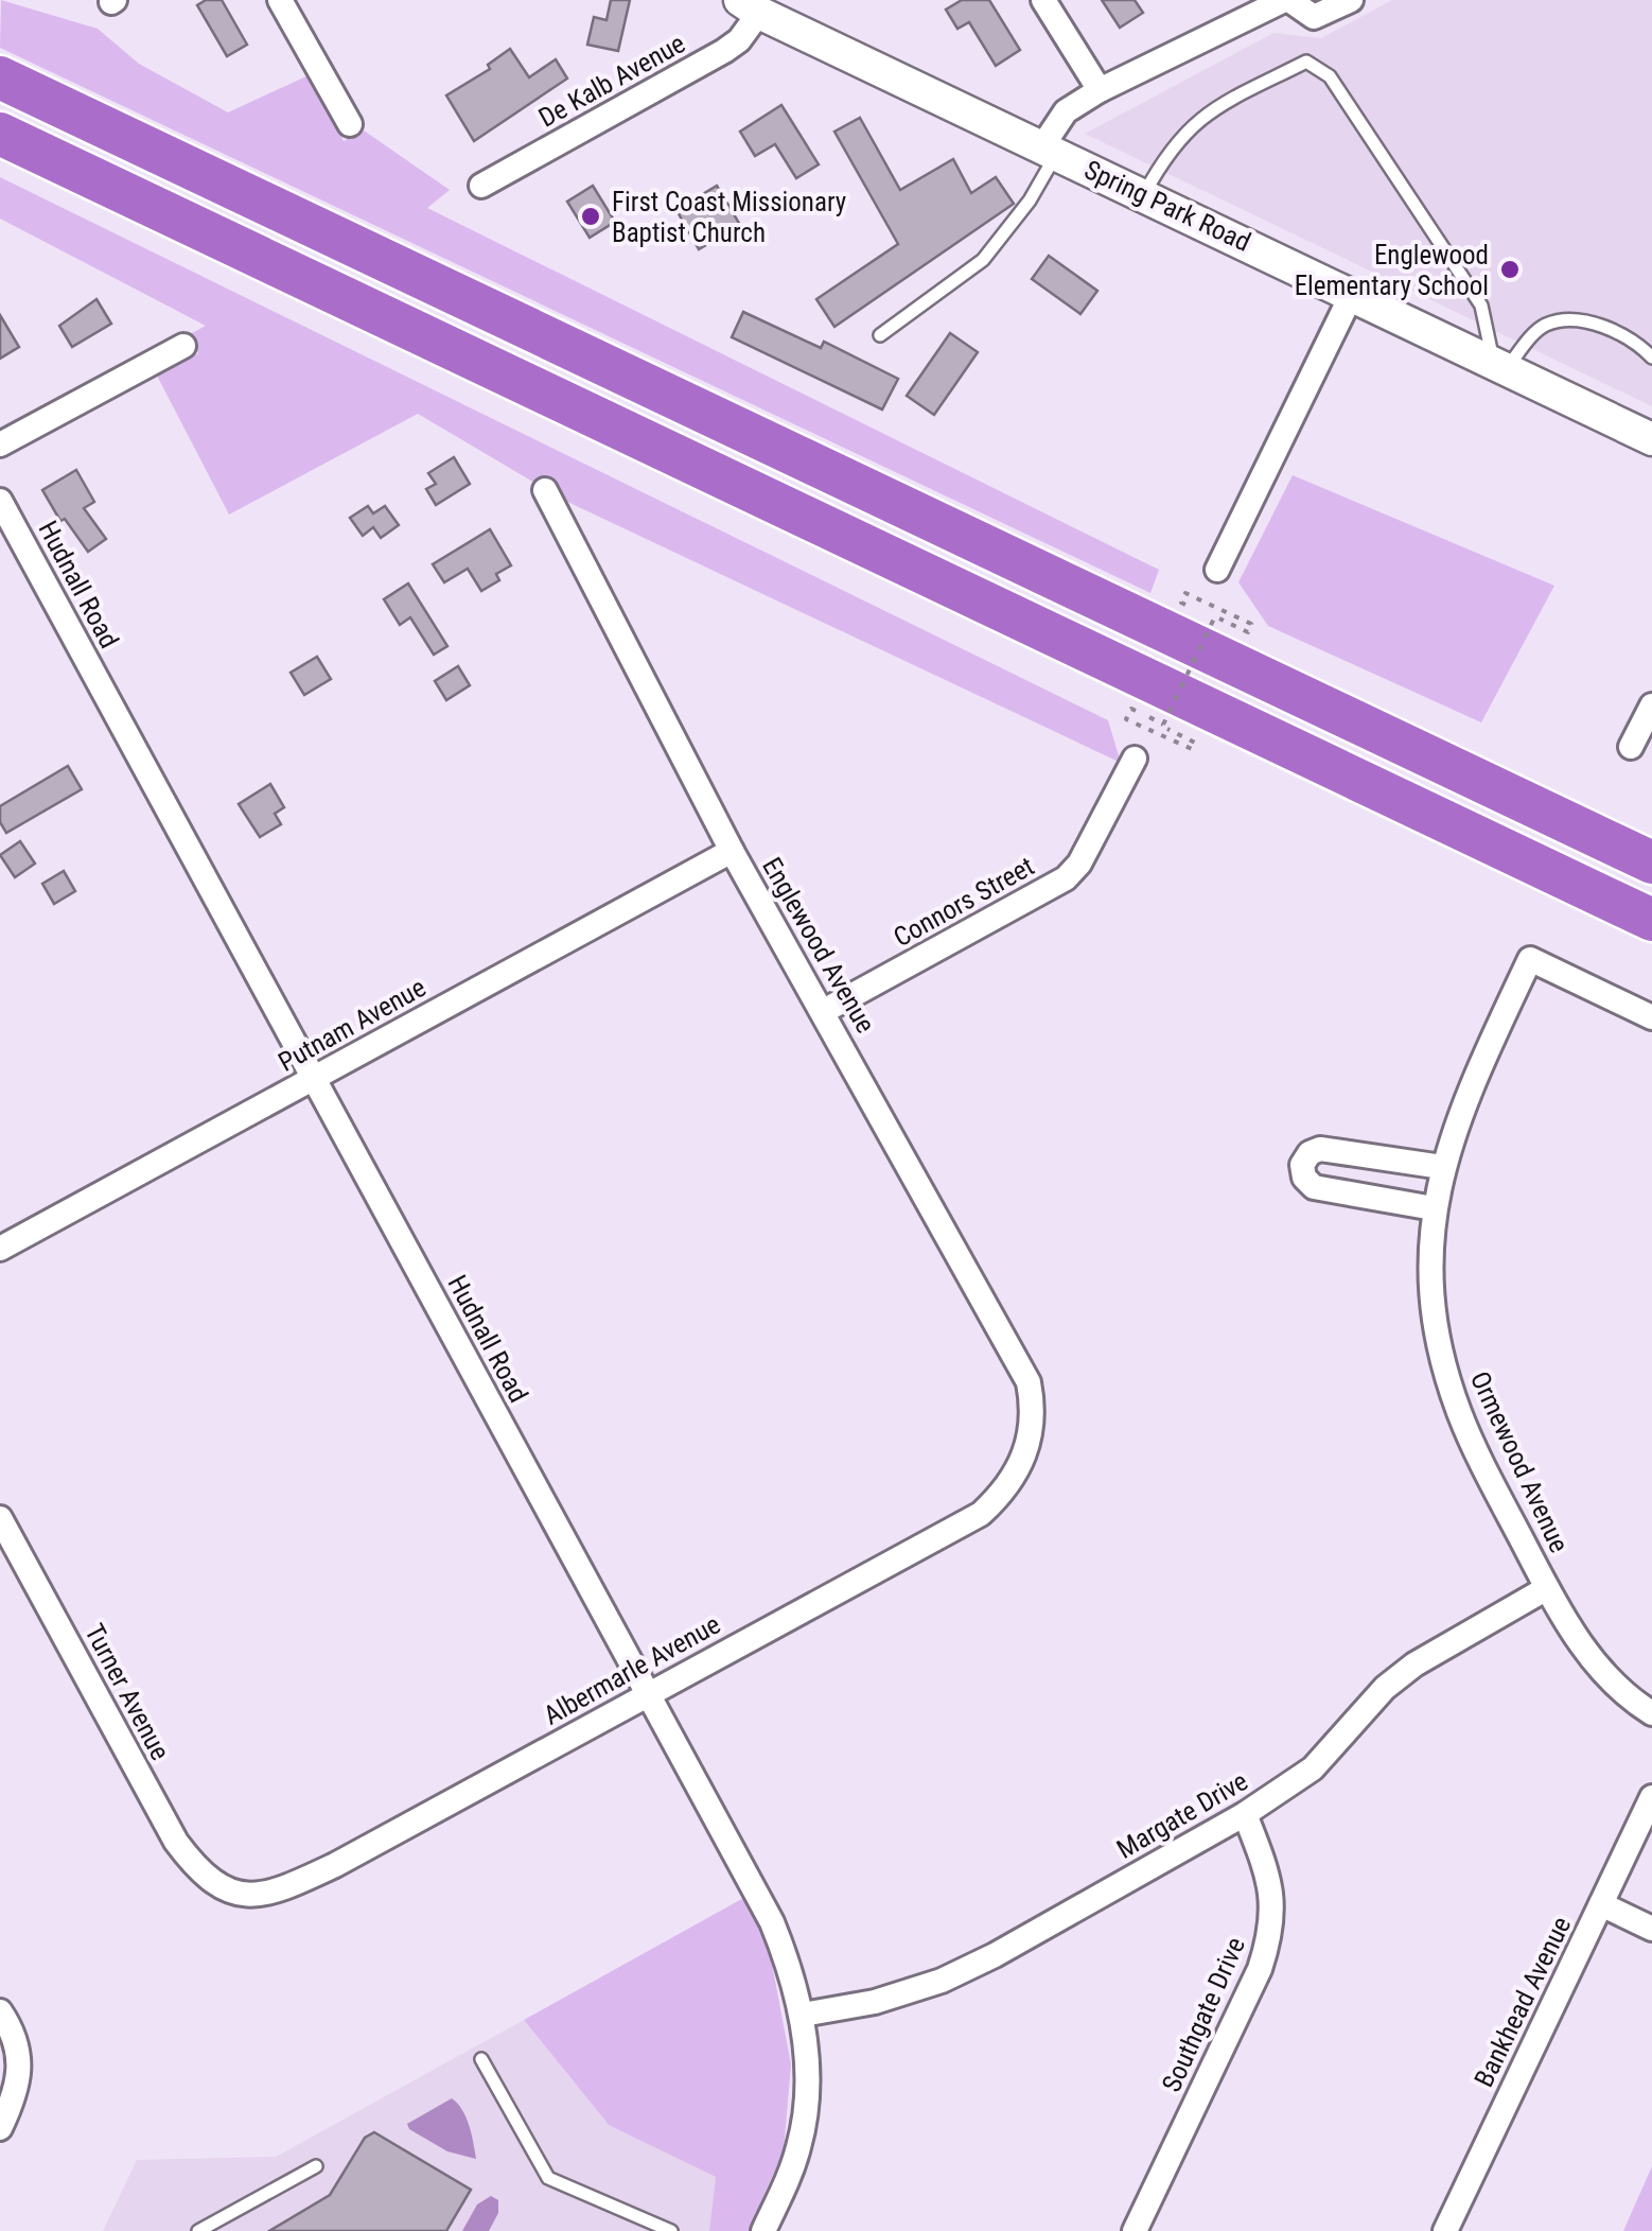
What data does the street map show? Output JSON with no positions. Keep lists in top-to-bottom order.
{
  "streets": {
    "main road": ["Spring Park Road"],
    "street": [
      "De Kalb Avenue",
      "Hudnall Road",
      "Connors Street",
      "Englewood Avenue",
      "Putnam Avenue",
      "Ormewood Avenue",
      "Albermarle Avenue",
      "Turner Avenue",
      "Margate Drive",
      "Bankhead Avenue",
      "Southgate Drive"
    ]
  },
  "crossings": [
    ["De Kalb Avenue", "Spring Park Road"],
    ["Hudnall Road", "Putnam Avenue"],
    ["Hudnall Road", "Albermarle Avenue"],
    ["Hudnall Road", "Margate Drive"],
    ["Connors Street", "Englewood Avenue"],
    ["Englewood Avenue", "Putnam Avenue"],
    ["Englewood Avenue", "Albermarle Avenue"],
    ["Ormewood Avenue", "Margate Drive"],
    ["Albermarle Avenue", "Turner Avenue"],
    ["Margate Drive", "Southgate Drive"]
  ],
  "places": ["First Coast Missionary Baptist Church", "Englewood Elementary School"]
}
